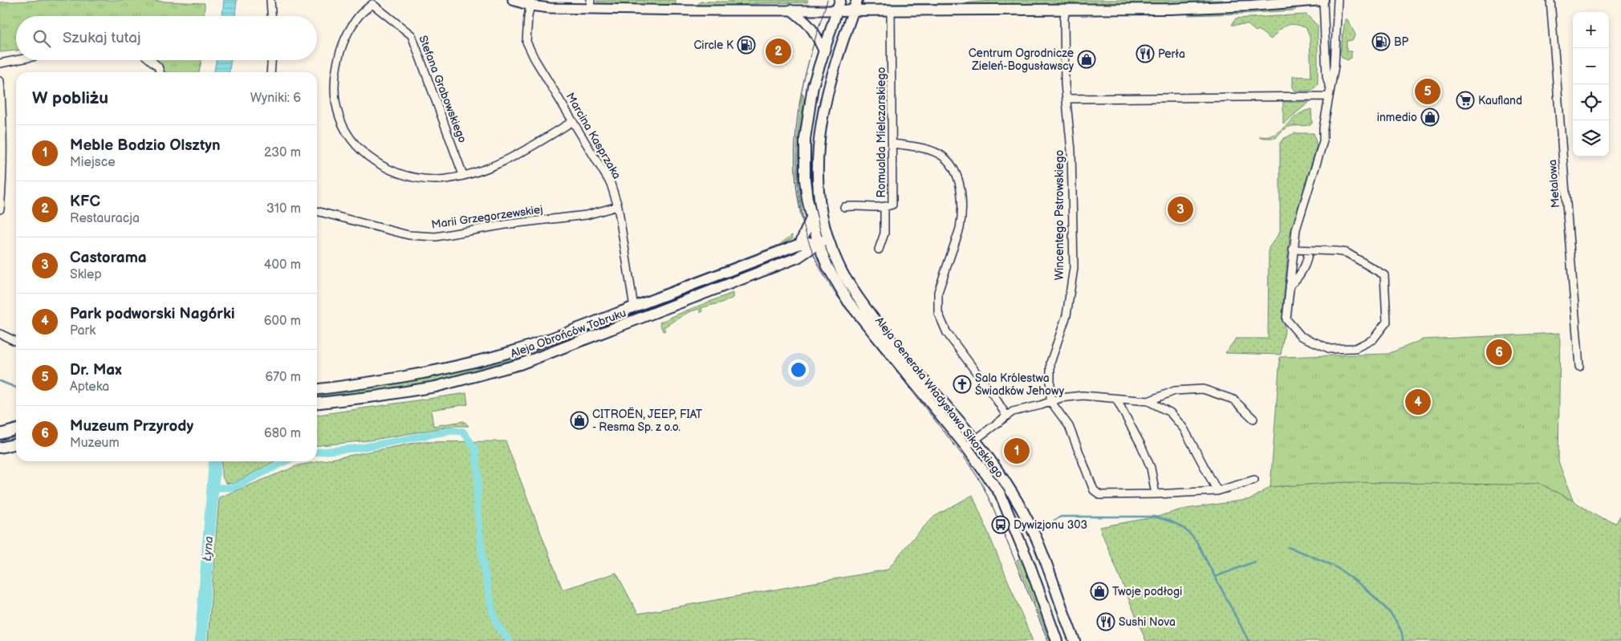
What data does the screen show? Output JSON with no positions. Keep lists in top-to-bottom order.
{
  "streets": {
    "main road": ["Aleja Obrońców Tobruku", "Aleja Generała Władysława Sikorskiego"],
    "street": [
      "Stefana Grabowskiego",
      "Romualda Mielczarskiego",
      "Marcina Kasprzaka",
      "Metalowa",
      "Wincentego Pstrowskiego",
      "Marii Grzegorzewskiej"
    ]
  },
  "crossings": [
    ["Stefana Grabowskiego", "Marcina Kasprzaka"],
    ["Marcina Kasprzaka", "Marii Grzegorzewskiej"],
    ["Marcina Kasprzaka", "Aleja Obrońców Tobruku"],
    ["Aleja Obrońców Tobruku", "Aleja Generała Władysława Sikorskiego"]
  ],
  "water": ["Łyna"],
  "places": {
    "fuel station": ["BP", "Circle K"],
    "restaurant": ["Perła", "Sushi Nova"],
    "shop": [
      "Centrum Ogrodnicze Zieleń-Bogusławscy",
      "inmedio",
      "CITROËN, JEEP, FIAT - Resma Sp. z o.o.",
      "Twoje podłogi"
    ],
    "supermarket": ["Kaufland"],
    "church": ["Sala Królestwa Świadków Jehowy"],
    "bus stop": ["Dywizjonu 303"]
  },
  "page": {
    "map_buttons": ["+", "−"],
    "search": "Szukaj tutaj",
    "pins": [
      "2",
      "5",
      "3",
      "6",
      "4",
      "1"
    ],
    "heading": ["W pobliżu", "Wyniki: 6"],
    "list": [
      {
        "mark": "1",
        "name": "Meble Bodzio Olsztyn",
        "note": "Miejsce",
        "value": "230 m"
      },
      {
        "mark": "2",
        "name": "KFC",
        "note": "Restauracja",
        "value": "310 m"
      },
      {
        "mark": "3",
        "name": "Castorama",
        "note": "Sklep",
        "value": "400 m"
      },
      {
        "mark": "4",
        "name": "Park podworski Nagórki",
        "note": "Park",
        "value": "600 m"
      },
      {
        "mark": "5",
        "name": "Dr. Max",
        "note": "Apteka",
        "value": "670 m"
      },
      {
        "mark": "6",
        "name": "Muzeum Przyrody",
        "note": "Muzeum",
        "value": "680 m"
      }
    ]
  }
}
